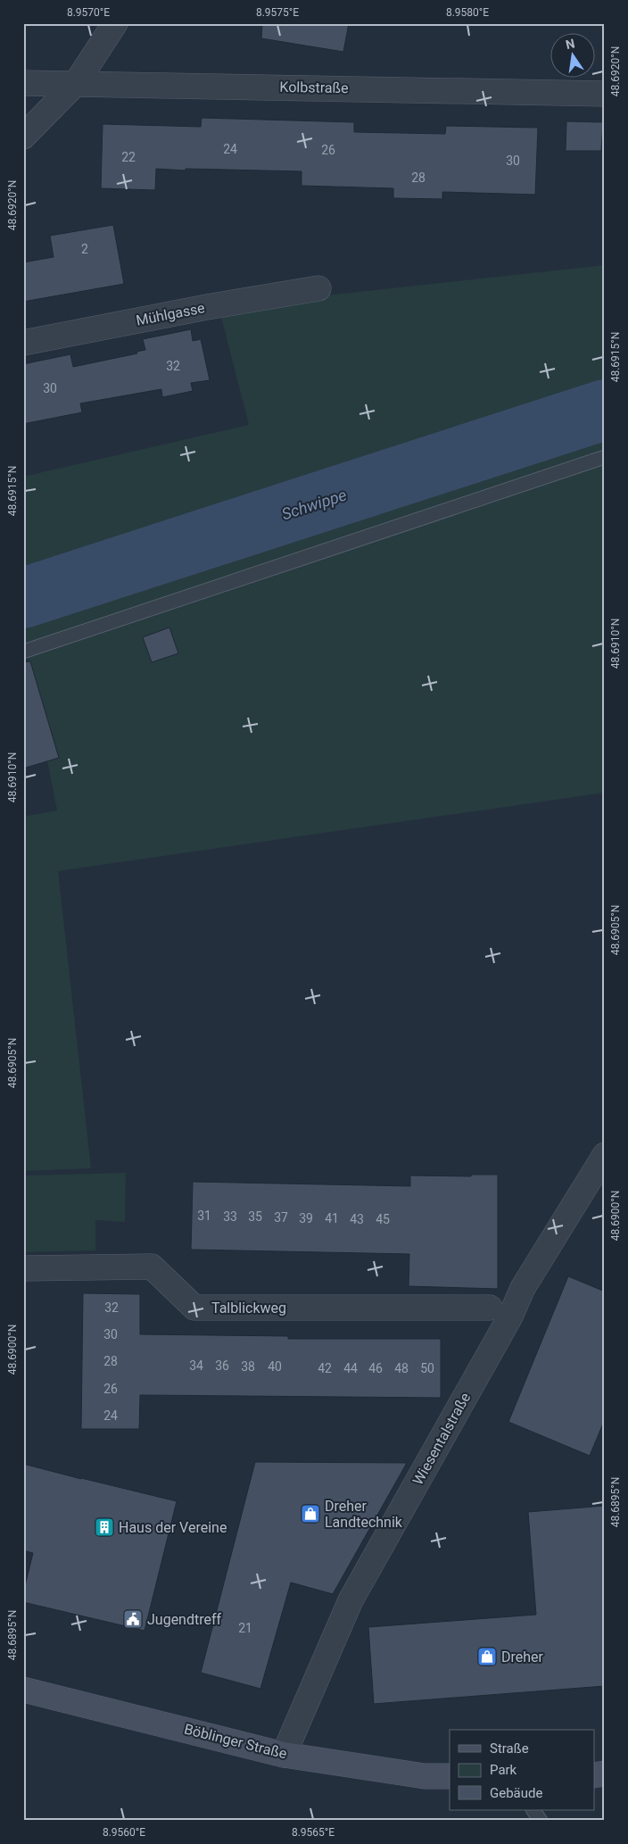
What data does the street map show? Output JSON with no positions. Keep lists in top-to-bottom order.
{
  "streets": {
    "street": [
      "Kolbstraße",
      "Mühlgasse",
      "Talblickweg",
      "Wiesentalstraße",
      "Böblinger Straße"
    ]
  },
  "crossings": [
    ["Wiesentalstraße", "Böblinger Straße"]
  ],
  "water": ["Schwippe"],
  "places": {
    "shop": ["Dreher Landtechnik", "Dreher"],
    "building": ["Haus der Vereine"],
    "public building": ["Jugendtreff"]
  },
  "house_numbers": [
    "24",
    "26",
    "22",
    "30",
    "28",
    "2",
    "32",
    "30",
    "31",
    "33",
    "35",
    "37",
    "39",
    "41",
    "43",
    "45",
    "32",
    "30",
    "28",
    "34",
    "36",
    "38",
    "40",
    "42",
    "44",
    "46",
    "48",
    "50",
    "26",
    "24",
    "21"
  ],
  "legend": ["Straße", "Park", "Gebäude"],
  "north": "top",
  "coordinates": [
    "8.9570°E",
    "8.9575°E",
    "8.9580°E",
    "48.6920°N",
    "48.6915°N",
    "48.6910°N",
    "48.6905°N",
    "48.6900°N",
    "48.6895°N",
    "8.9560°E",
    "8.9565°E"
  ]
}
